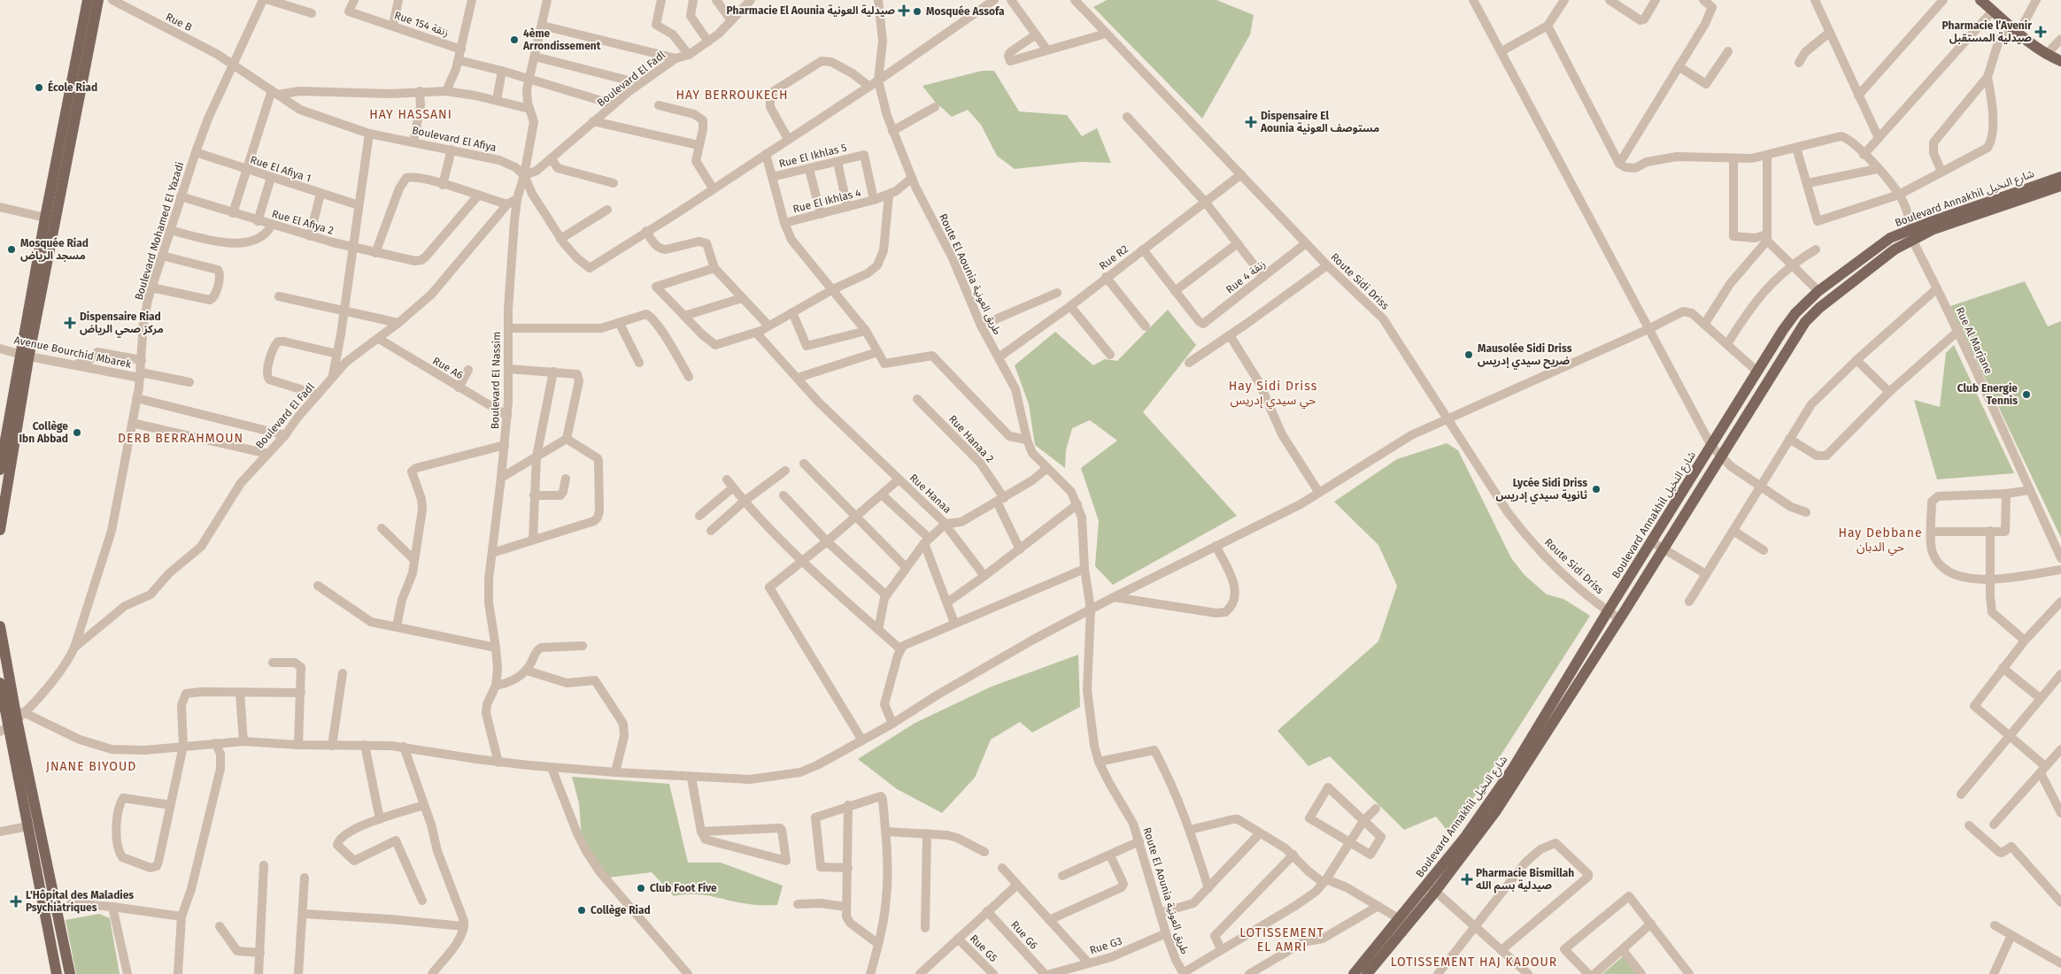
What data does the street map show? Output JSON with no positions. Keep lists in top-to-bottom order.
{
  "streets": {
    "main road": ["Boulevard Annakhil شارع النخيل"],
    "street": [
      "Rue B",
      "Rue 154 زنقة",
      "Boulevard El Fadl",
      "Boulevard El Afiya",
      "Rue El Ikhlas 5",
      "Rue El Afiya 1",
      "Rue El Ikhlas 4",
      "Rue El Afiya 2",
      "Boulevard Mohamed El Yazadi",
      "Rue R2",
      "Route El Aounia طريق العونية",
      "Rue 4 زنقة",
      "Route Sidi Driss",
      "Rue Al Marjane",
      "Avenue Bourchid Mbarek",
      "Rue A6",
      "Boulevard El Nassim",
      "Rue Hanaa 2",
      "Rue Hanaa",
      "Rue G6",
      "Rue G3",
      "Rue G5"
    ]
  },
  "crossings": [
    ["Rue B", "Boulevard El Afiya"],
    ["Rue B", "Boulevard Mohamed El Yazadi"],
    ["Boulevard El Fadl", "Boulevard El Afiya"],
    ["Boulevard El Fadl", "Boulevard Mohamed El Yazadi"],
    ["Boulevard El Fadl", "Rue A6"],
    ["Boulevard El Fadl", "Boulevard El Nassim"],
    ["Boulevard El Afiya", "Boulevard Mohamed El Yazadi"],
    ["Boulevard El Afiya", "Boulevard El Nassim"],
    ["Rue El Ikhlas 5", "Rue El Ikhlas 4"],
    ["Rue El Afiya 1", "Boulevard Mohamed El Yazadi"],
    ["Boulevard Annakhil شارع النخيل", "Route Sidi Driss"],
    ["Boulevard Annakhil شارع النخيل", "Rue Al Marjane"],
    ["Rue El Ikhlas 4", "Route El Aounia طريق العونية"],
    ["Rue El Afiya 2", "Boulevard Mohamed El Yazadi"],
    ["Boulevard Mohamed El Yazadi", "Avenue Bourchid Mbarek"],
    ["Rue R2", "Route El Aounia طريق العونية"],
    ["Rue R2", "Route Sidi Driss"],
    ["Route El Aounia طريق العونية", "Rue Hanaa"],
    ["Route El Aounia طريق العونية", "Rue G3"],
    ["Rue 4 زنقة", "Route Sidi Driss"],
    ["Rue A6", "Boulevard El Nassim"],
    ["Rue Hanaa 2", "Rue Hanaa"]
  ],
  "districts": [
    "HAY BERROUKECH",
    "HAY HASSANI",
    "Hay Sidi Driss حي سيدي إدريس",
    "DERB BERRAHMOUN",
    "Hay Debbane حي الدبان",
    "JNANE BIYOUD",
    "LOTISSEMENT EL AMRI",
    "LOTISSEMENT HAJ KADOUR"
  ],
  "places": {
    "health": [
      "Pharmacie El Aounia صيدلية العونية",
      "Pharmacie l’Avenir صيدلية المستقبل",
      "Dispensaire El Aounia مستوصف العونية",
      "Dispensaire Riad مركز صحي الرياض",
      "Pharmacie Bismillah صيدلية بسم الله",
      "L'Hôpital des Maladies Psychiatriques"
    ],
    "other": [
      "Mosquée Assofa",
      "4ème Arrondissement",
      "École Riad",
      "Mosquée Riad مسجد الرياض",
      "Mausolée Sidi Driss ضريح سيدي إدريس",
      "Club Energie Tennis",
      "Collège Ibn Abbad",
      "Lycée Sidi Driss ثانوية سيدي إدريس",
      "Club Foot Five",
      "Collège Riad"
    ]
  }
}
